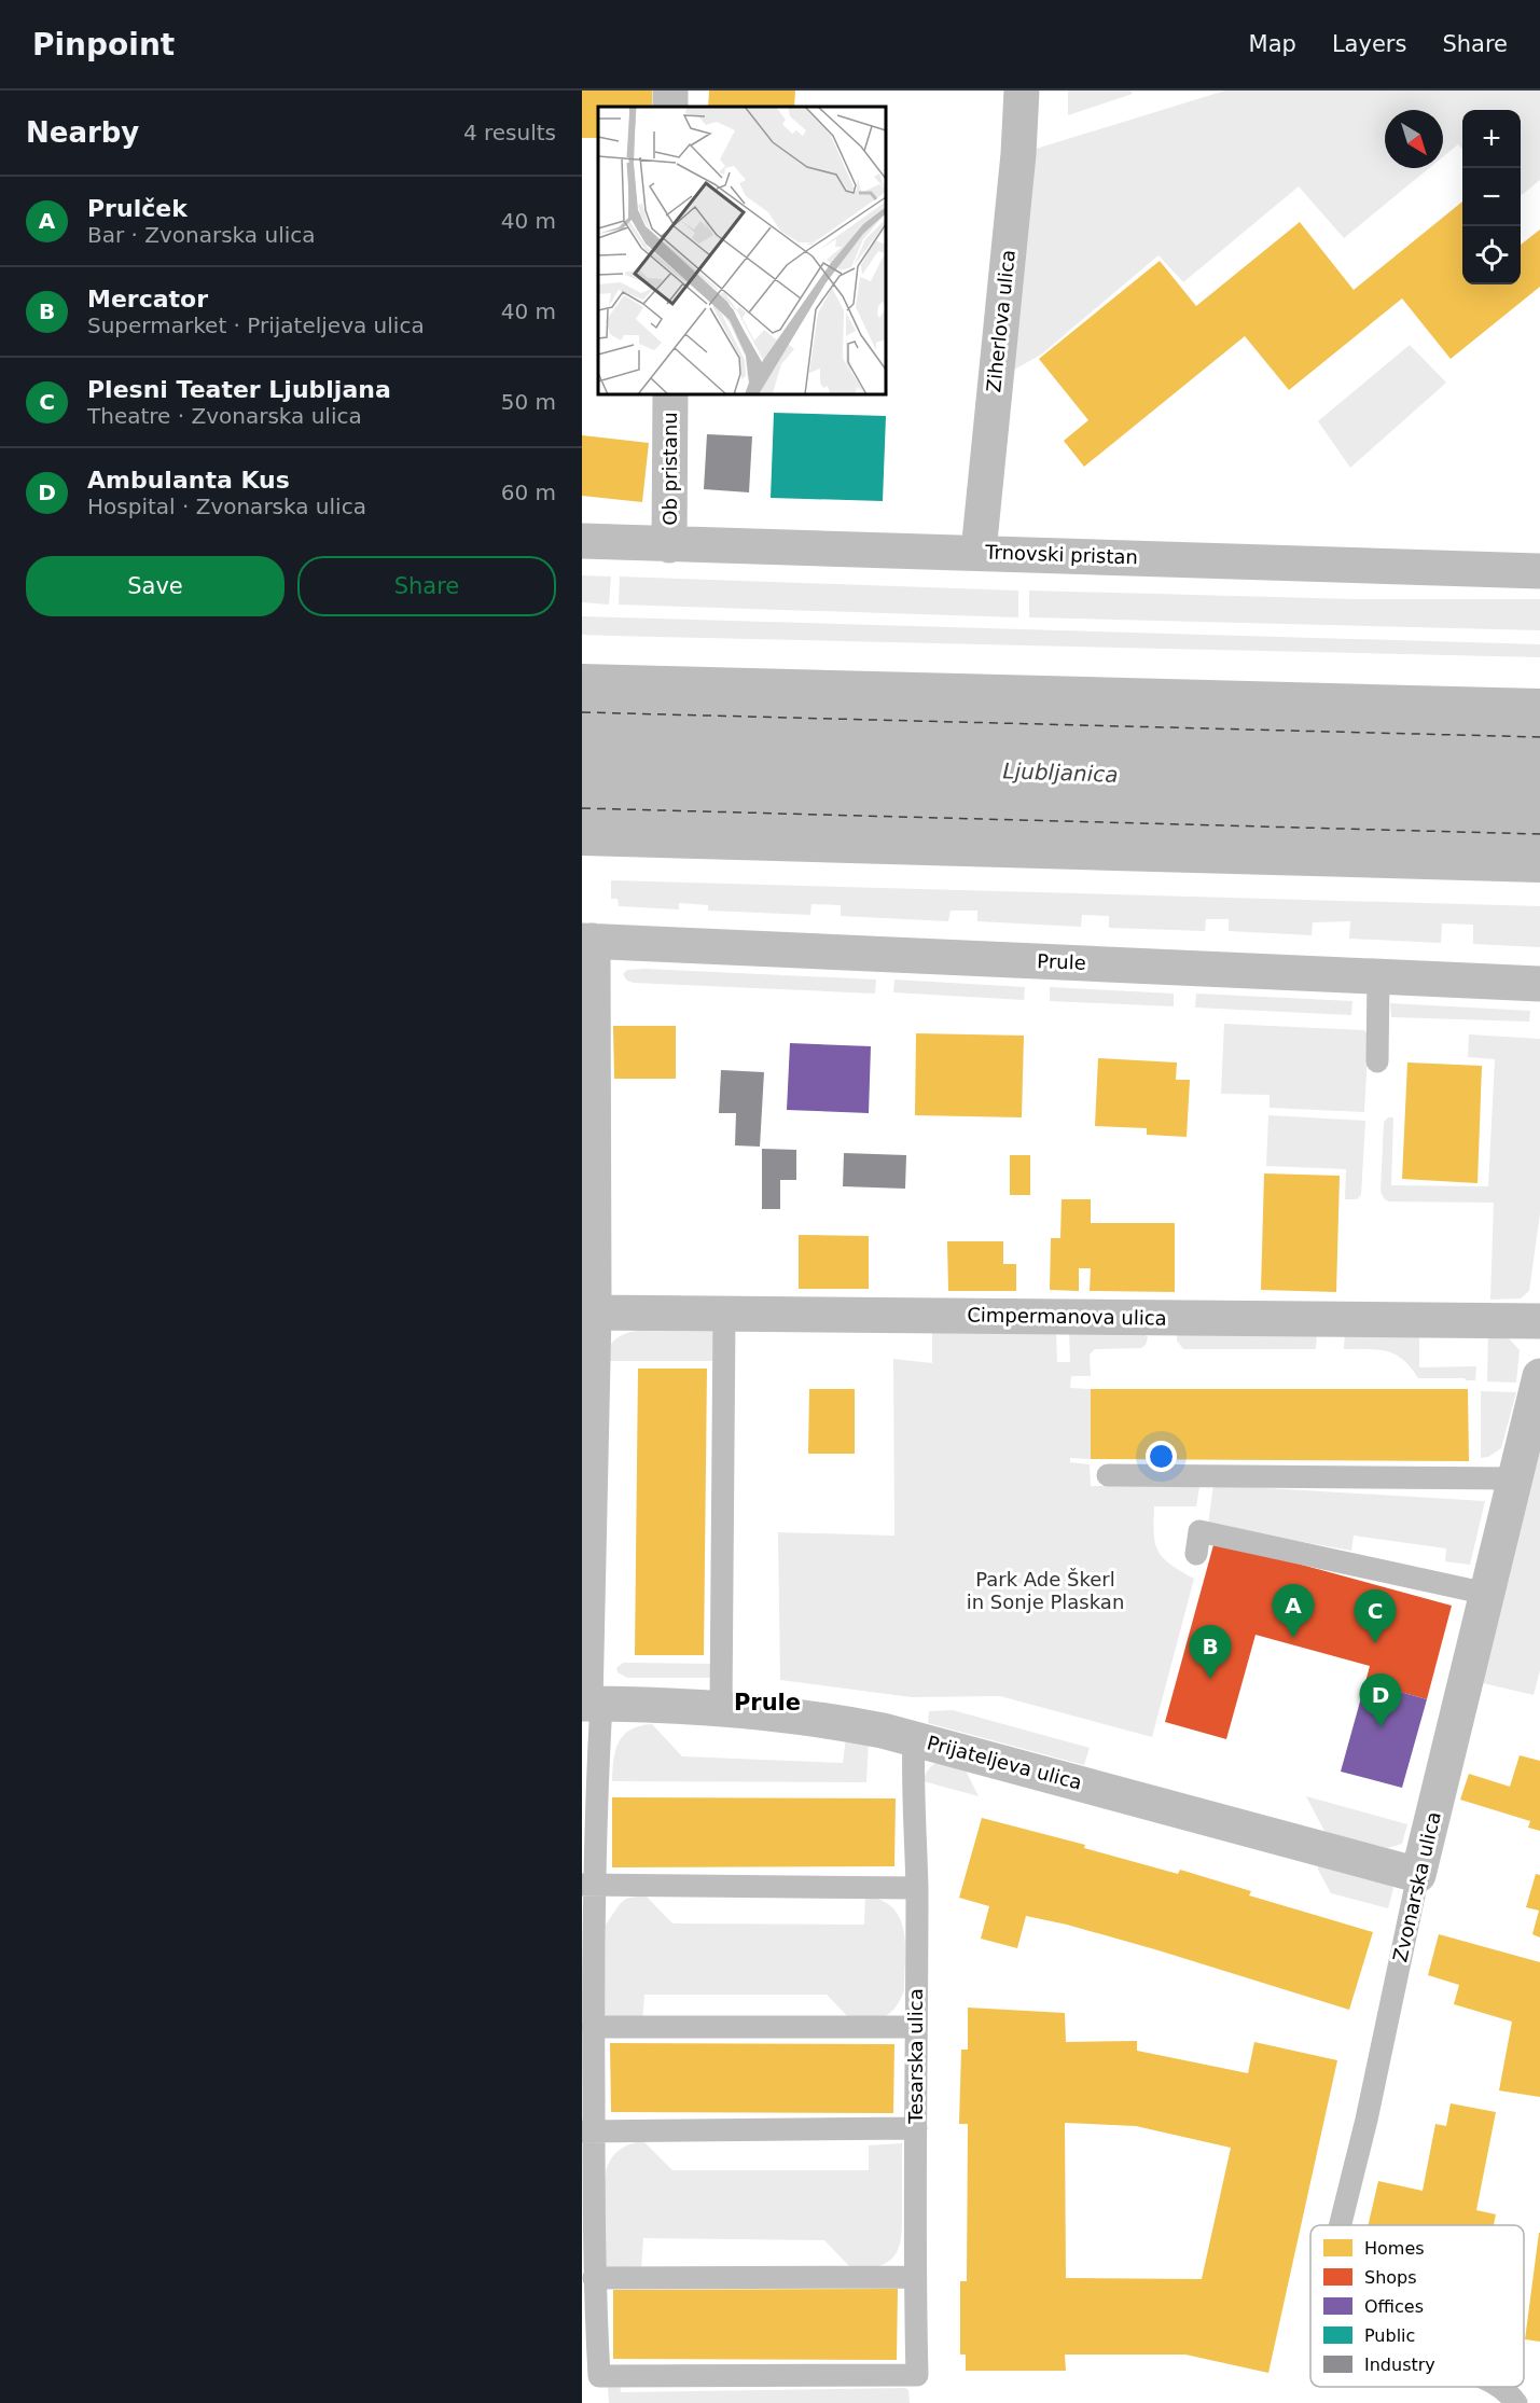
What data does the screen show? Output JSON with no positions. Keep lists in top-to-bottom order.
{
  "streets": {
    "street": [
      "Ziherlova ulica",
      "Ob pristanu",
      "Trnovski pristan",
      "Prule",
      "Cimpermanova ulica",
      "Prijateljeva ulica",
      "Zvonarska ulica"
    ],
    "lane": ["Tesarska ulica"]
  },
  "crossings": [
    ["Ziherlova ulica", "Trnovski pristan"],
    ["Ob pristanu", "Trnovski pristan"],
    ["Prijateljeva ulica", "Zvonarska ulica"],
    ["Prijateljeva ulica", "Tesarska ulica"]
  ],
  "districts": ["Prule"],
  "water": ["Ljubljanica"],
  "parks": ["Park Ade Škerl in Sonje Plaskan"],
  "legend": [
    "Homes",
    "Shops",
    "Offices",
    "Public",
    "Industry"
  ],
  "north": "bottom right",
  "page": {
    "header": "Pinpoint",
    "nav": ["Map", "Layers", "Share"],
    "heading": ["Nearby", "4 results"],
    "map_buttons": ["+", "−"],
    "list": [
      {
        "mark": "A",
        "name": "Prulček",
        "note": "Bar · Zvonarska ulica",
        "value": "40 m"
      },
      {
        "mark": "B",
        "name": "Mercator",
        "note": "Supermarket · Prijateljeva ulica",
        "value": "40 m"
      },
      {
        "mark": "C",
        "name": "Plesni Teater Ljubljana",
        "note": "Theatre · Zvonarska ulica",
        "value": "50 m"
      },
      {
        "mark": "D",
        "name": "Ambulanta Kus",
        "note": "Hospital · Zvonarska ulica",
        "value": "60 m"
      }
    ],
    "buttons": ["Save", "Share"],
    "pins": [
      "A",
      "C",
      "B",
      "D"
    ]
  }
}
